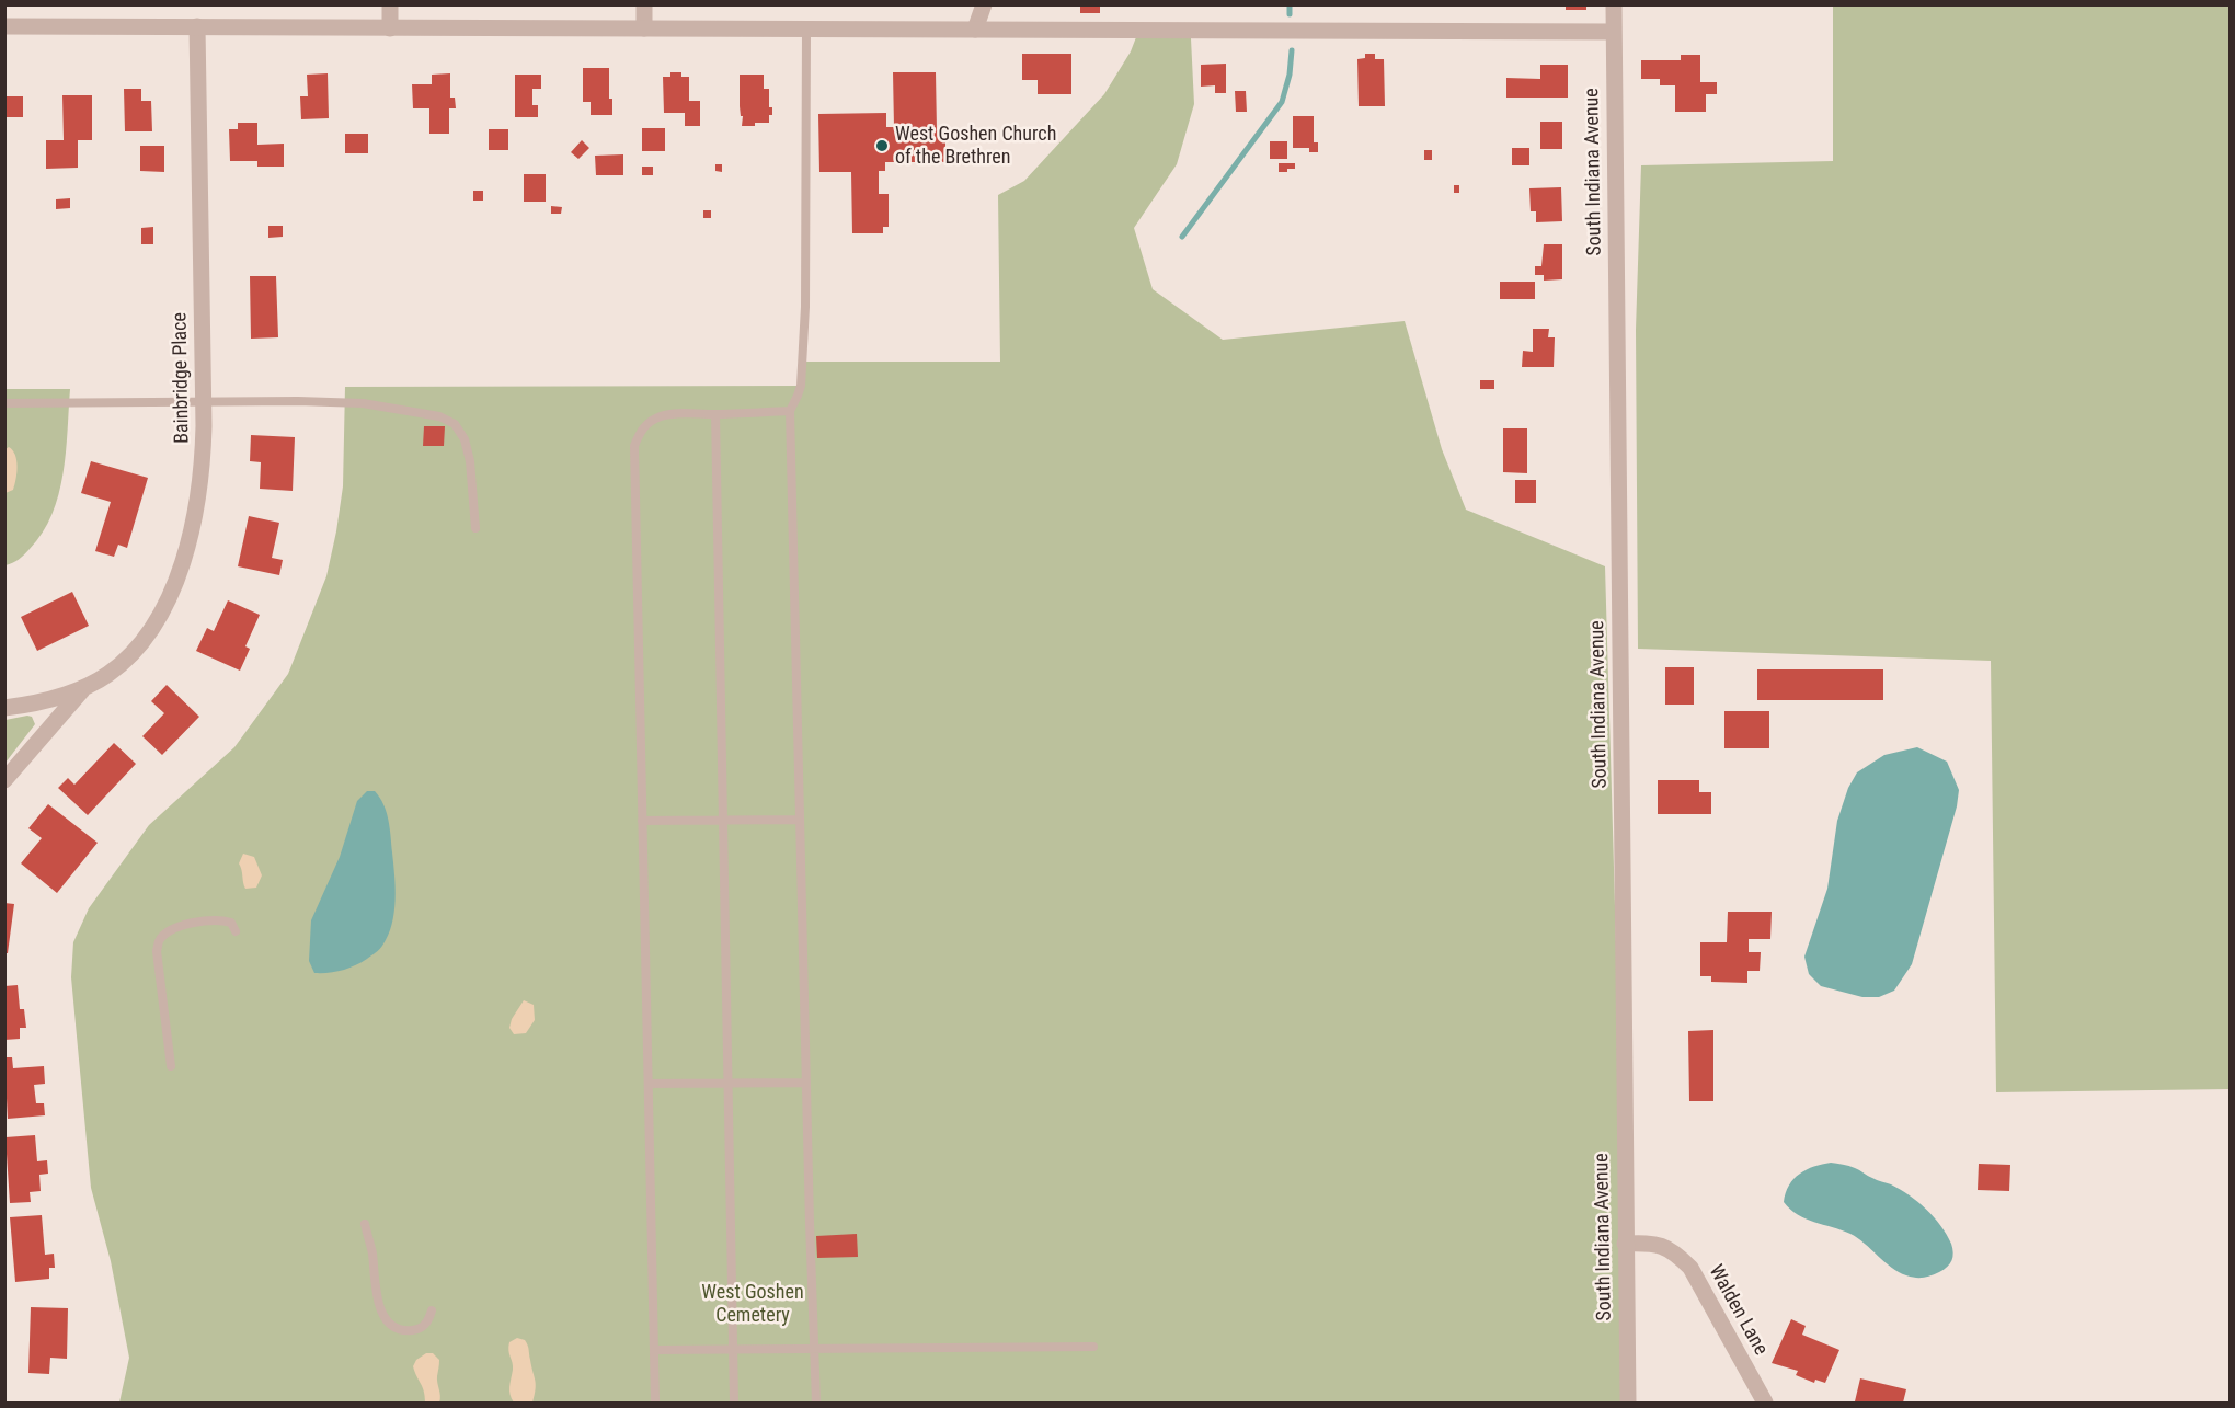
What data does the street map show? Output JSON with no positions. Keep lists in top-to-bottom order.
{
  "streets": {
    "street": ["South Indiana Avenue", "Bainbridge Place", "Walden Lane"]
  },
  "crossings": [
    ["South Indiana Avenue", "Walden Lane"]
  ],
  "parks": ["West Goshen Cemetery"],
  "places": ["West Goshen Church of the Brethren"]
}
